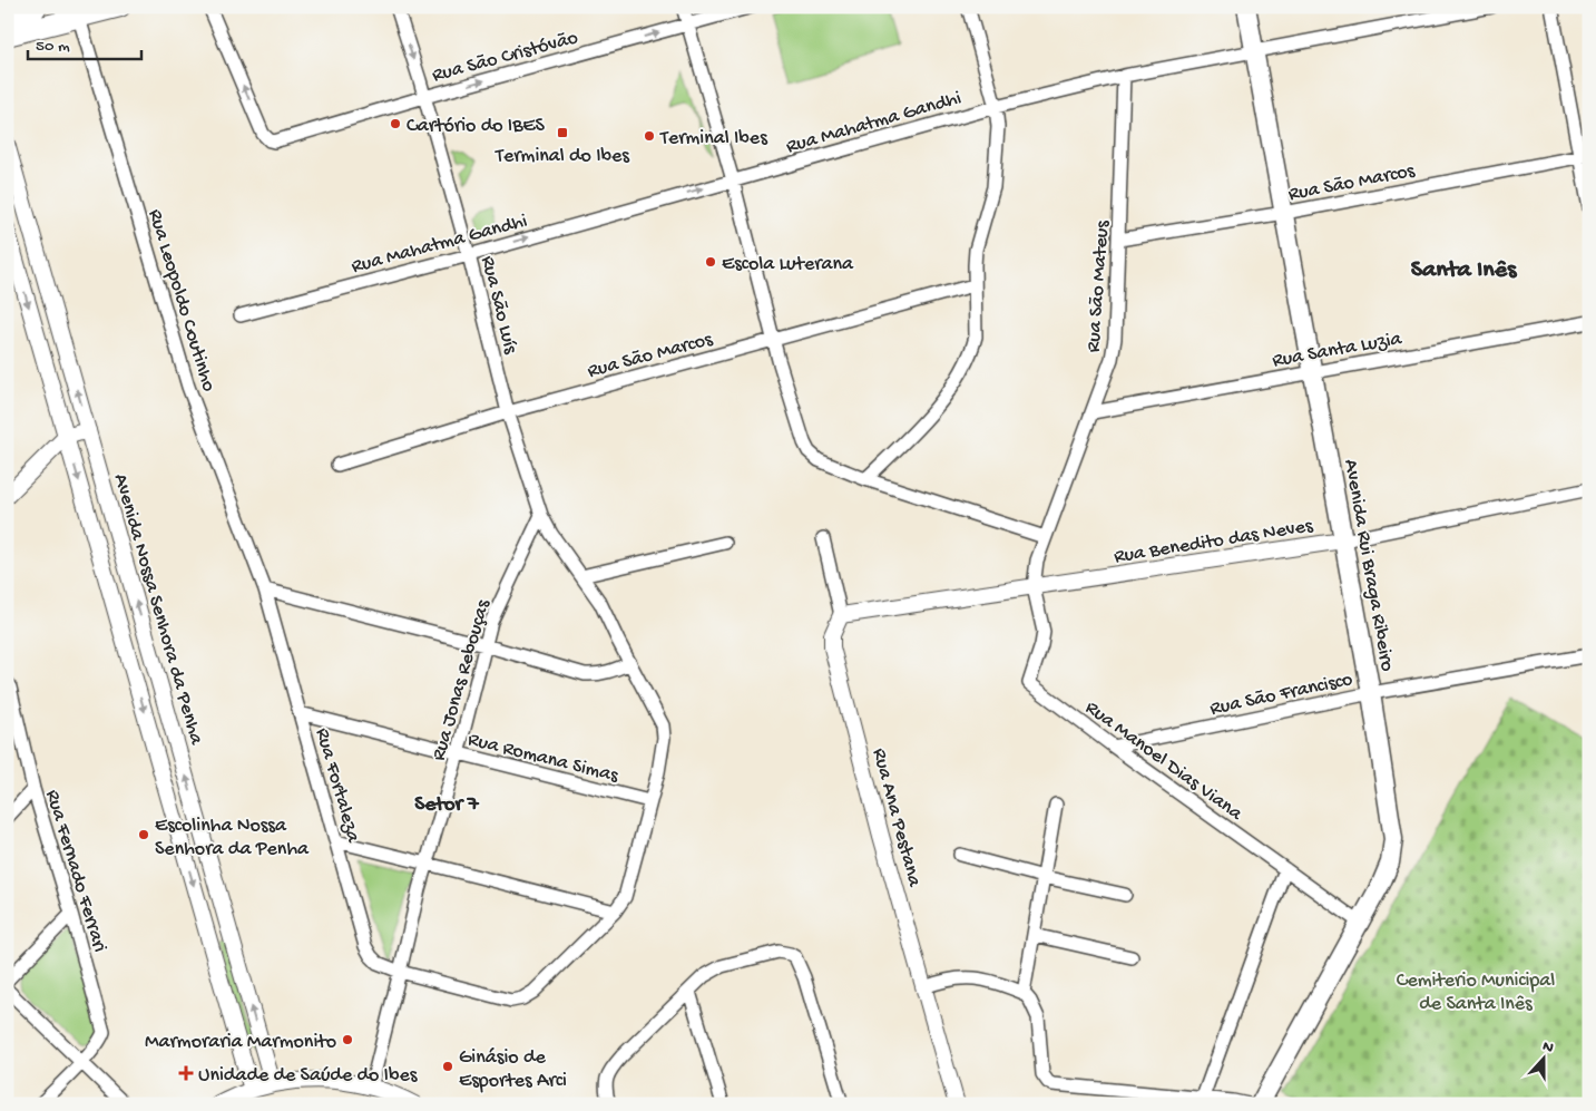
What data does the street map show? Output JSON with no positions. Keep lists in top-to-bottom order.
{
  "streets": {
    "main road": ["Avenida Rui Braga Ribeiro"],
    "street": [
      "Rua São Cristóvão",
      "Rua Mahatma Gandhi",
      "Rua São Marcos",
      "Rua São Mateus",
      "Rua Leopoldo Coutinho",
      "Rua São Luís",
      "Rua Santa Luzia",
      "Rua Benedito das Neves",
      "Avenida Nossa Senhora da Penha",
      "Rua Jonas Rebouças",
      "Rua São Francisco",
      "Rua Romana Simas",
      "Rua Manoel Dias Viana",
      "Rua Fortaleza",
      "Rua Ana Pestana",
      "Rua Fernado Ferrari"
    ]
  },
  "crossings": [
    ["Rua São Cristóvão", "Rua São Luís"],
    ["Rua Mahatma Gandhi", "Rua São Mateus"],
    ["Rua Mahatma Gandhi", "Rua São Luís"],
    ["Rua Mahatma Gandhi", "Avenida Rui Braga Ribeiro"],
    ["Rua São Marcos", "Rua São Mateus"],
    ["Rua São Marcos", "Rua São Luís"],
    ["Rua São Marcos", "Avenida Rui Braga Ribeiro"],
    ["Rua São Mateus", "Rua Santa Luzia"],
    ["Rua São Mateus", "Rua Benedito das Neves"],
    ["Rua São Mateus", "Rua Manoel Dias Viana"],
    ["Rua Leopoldo Coutinho", "Rua Fortaleza"],
    ["Rua São Luís", "Rua Jonas Rebouças"],
    ["Rua São Luís", "Rua Romana Simas"],
    ["Rua São Luís", "Rua Fortaleza"],
    ["Rua Santa Luzia", "Avenida Rui Braga Ribeiro"],
    ["Rua Benedito das Neves", "Avenida Rui Braga Ribeiro"],
    ["Rua Benedito das Neves", "Rua Manoel Dias Viana"],
    ["Rua Benedito das Neves", "Rua Ana Pestana"],
    ["Avenida Rui Braga Ribeiro", "Rua São Francisco"],
    ["Avenida Rui Braga Ribeiro", "Rua Manoel Dias Viana"],
    ["Rua Jonas Rebouças", "Rua Romana Simas"],
    ["Rua Jonas Rebouças", "Rua Fortaleza"],
    ["Rua São Francisco", "Rua Manoel Dias Viana"],
    ["Rua Romana Simas", "Rua Fortaleza"]
  ],
  "districts": ["Santa Inês", "Setor 7"],
  "parks": ["Cemiterio Municipal de Santa Inês"],
  "places": {
    "other": [
      "Cartório do IBES",
      "Terminal Ibes",
      "Escola Luterana",
      "Escolinha Nossa Senhora da Penha",
      "Marmoraria Marmonito",
      "Ginásio de Esportes Arci"
    ],
    "transit": ["Terminal do Ibes"],
    "health": ["Unidade de Saúde do Ibes"]
  },
  "scale_bar": "50 m",
  "north": "top"
}
